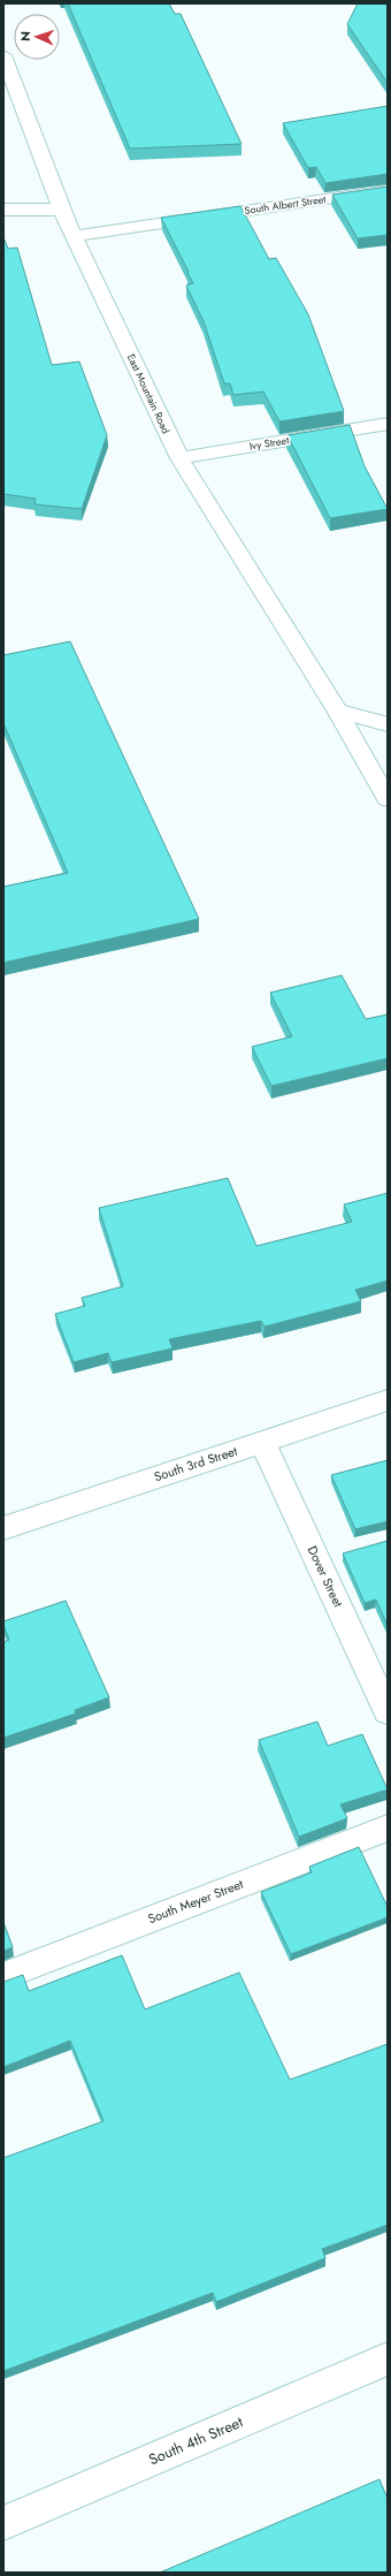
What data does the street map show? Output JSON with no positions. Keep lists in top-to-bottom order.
{
  "streets": {
    "street": [
      "South Albert Street",
      "East Mountain Road",
      "Ivy Street",
      "South 3rd Street",
      "Dover Street",
      "South Meyer Street",
      "South 4th Street"
    ]
  },
  "crossings": [
    ["South Albert Street", "East Mountain Road"],
    ["East Mountain Road", "Ivy Street"],
    ["South 3rd Street", "Dover Street"]
  ],
  "north": "left"
}
